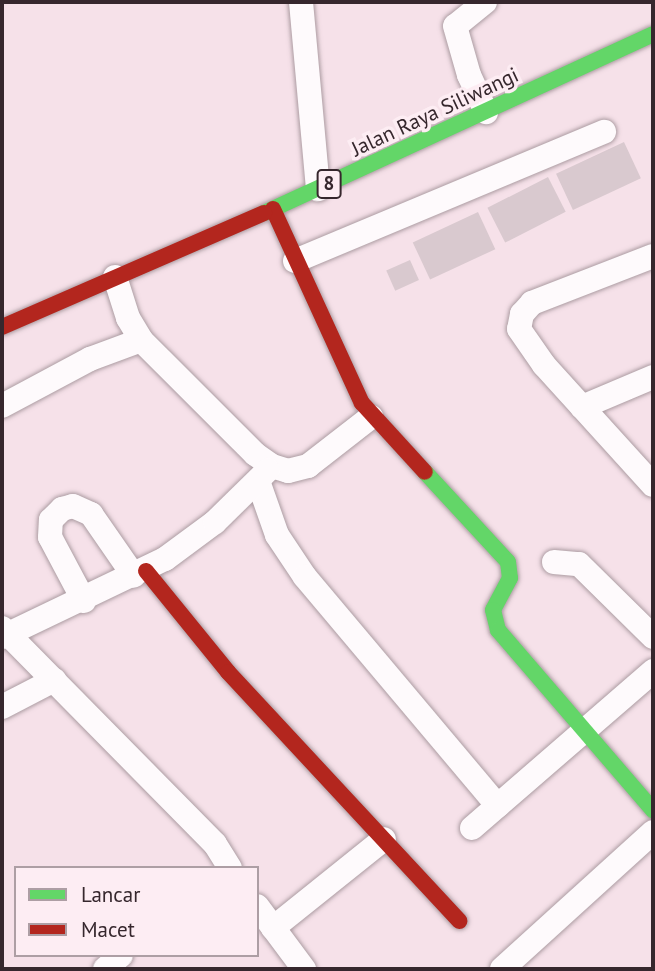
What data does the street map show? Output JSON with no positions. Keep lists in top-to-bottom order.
{
  "streets": {
    "main road": ["Jalan Raya Siliwangi", "8"]
  },
  "legend": ["Lancar", "Macet"]
}
